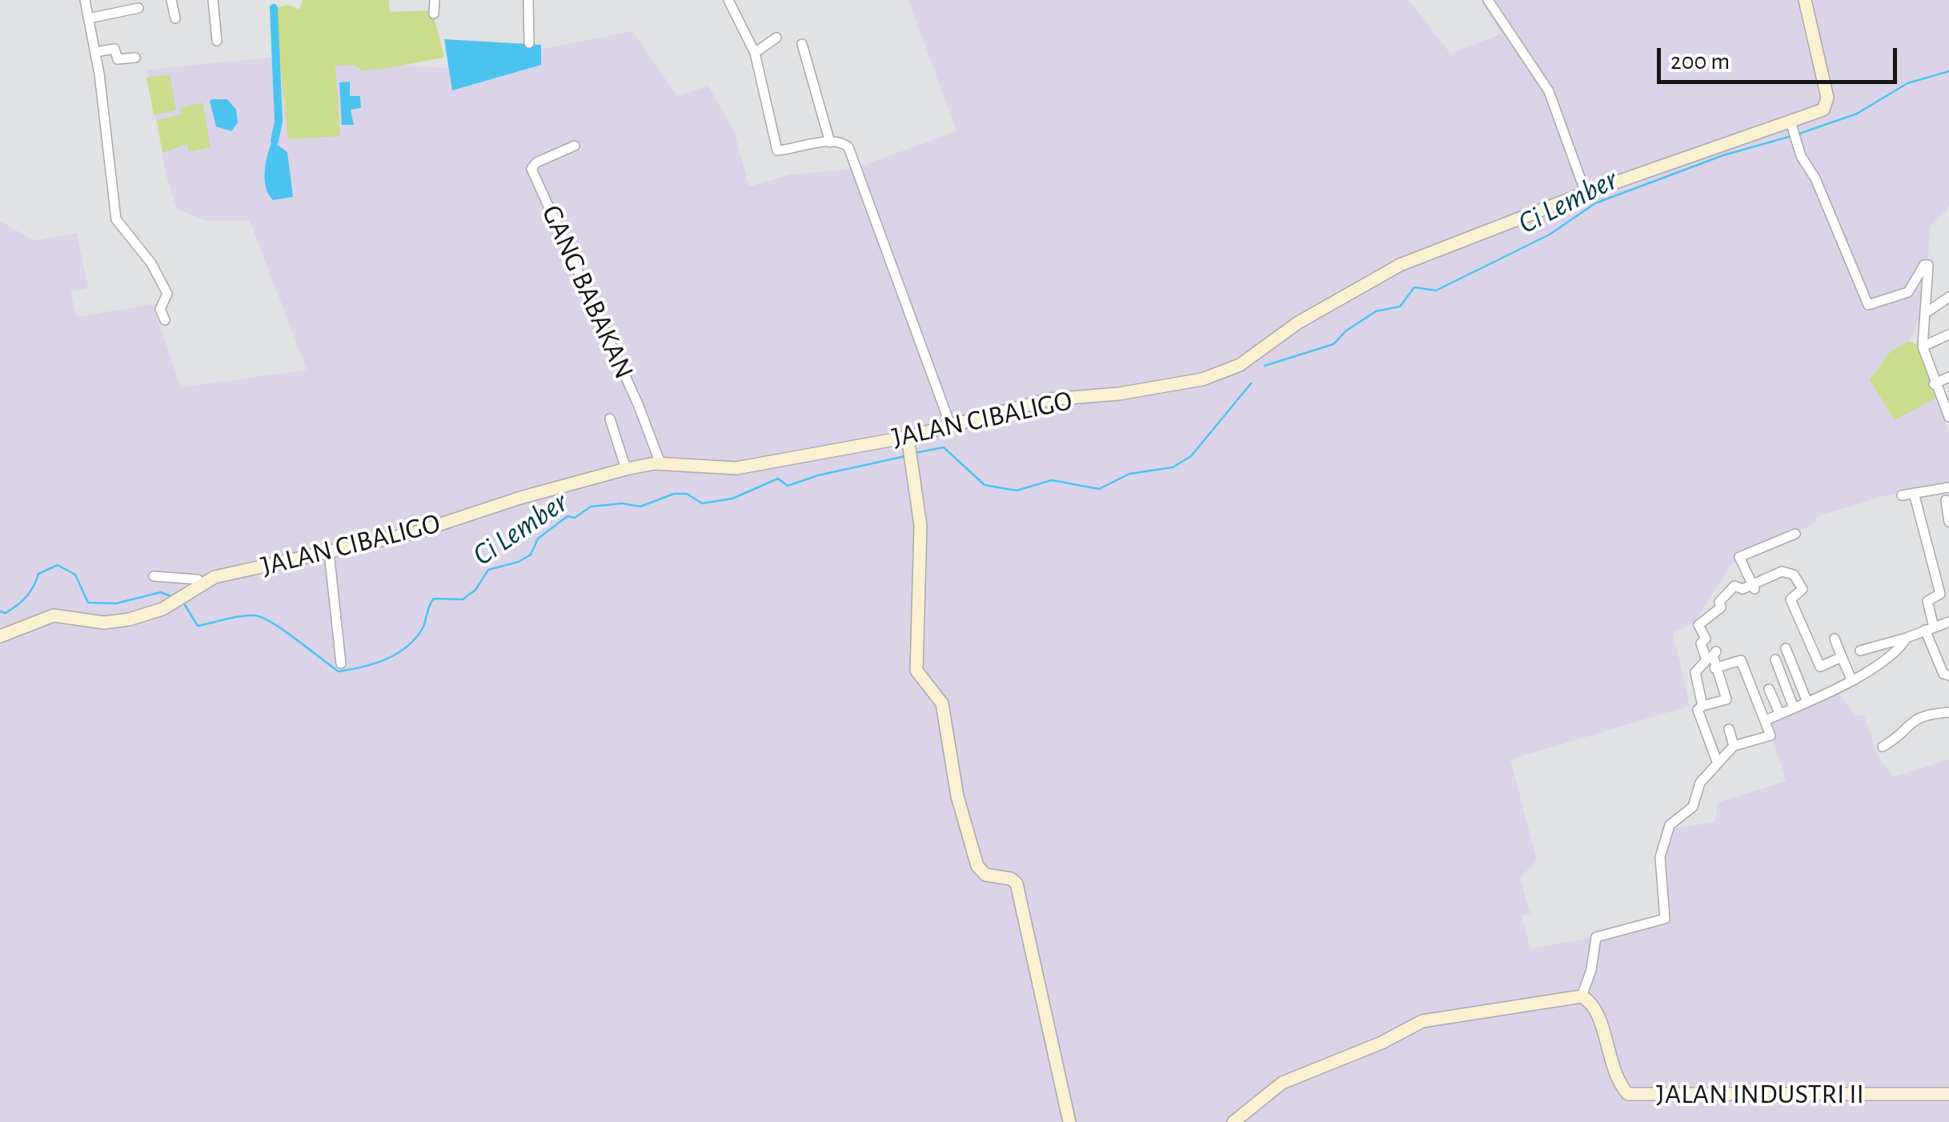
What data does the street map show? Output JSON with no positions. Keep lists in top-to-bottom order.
{
  "streets": {
    "main road": ["JALAN CIBALIGO", "JALAN INDUSTRI II"],
    "street": ["GANG BABAKAN"]
  },
  "crossings": [
    ["GANG BABAKAN", "JALAN CIBALIGO"]
  ],
  "water": ["Ci Lember"],
  "scale_bar": "200 m"
}
